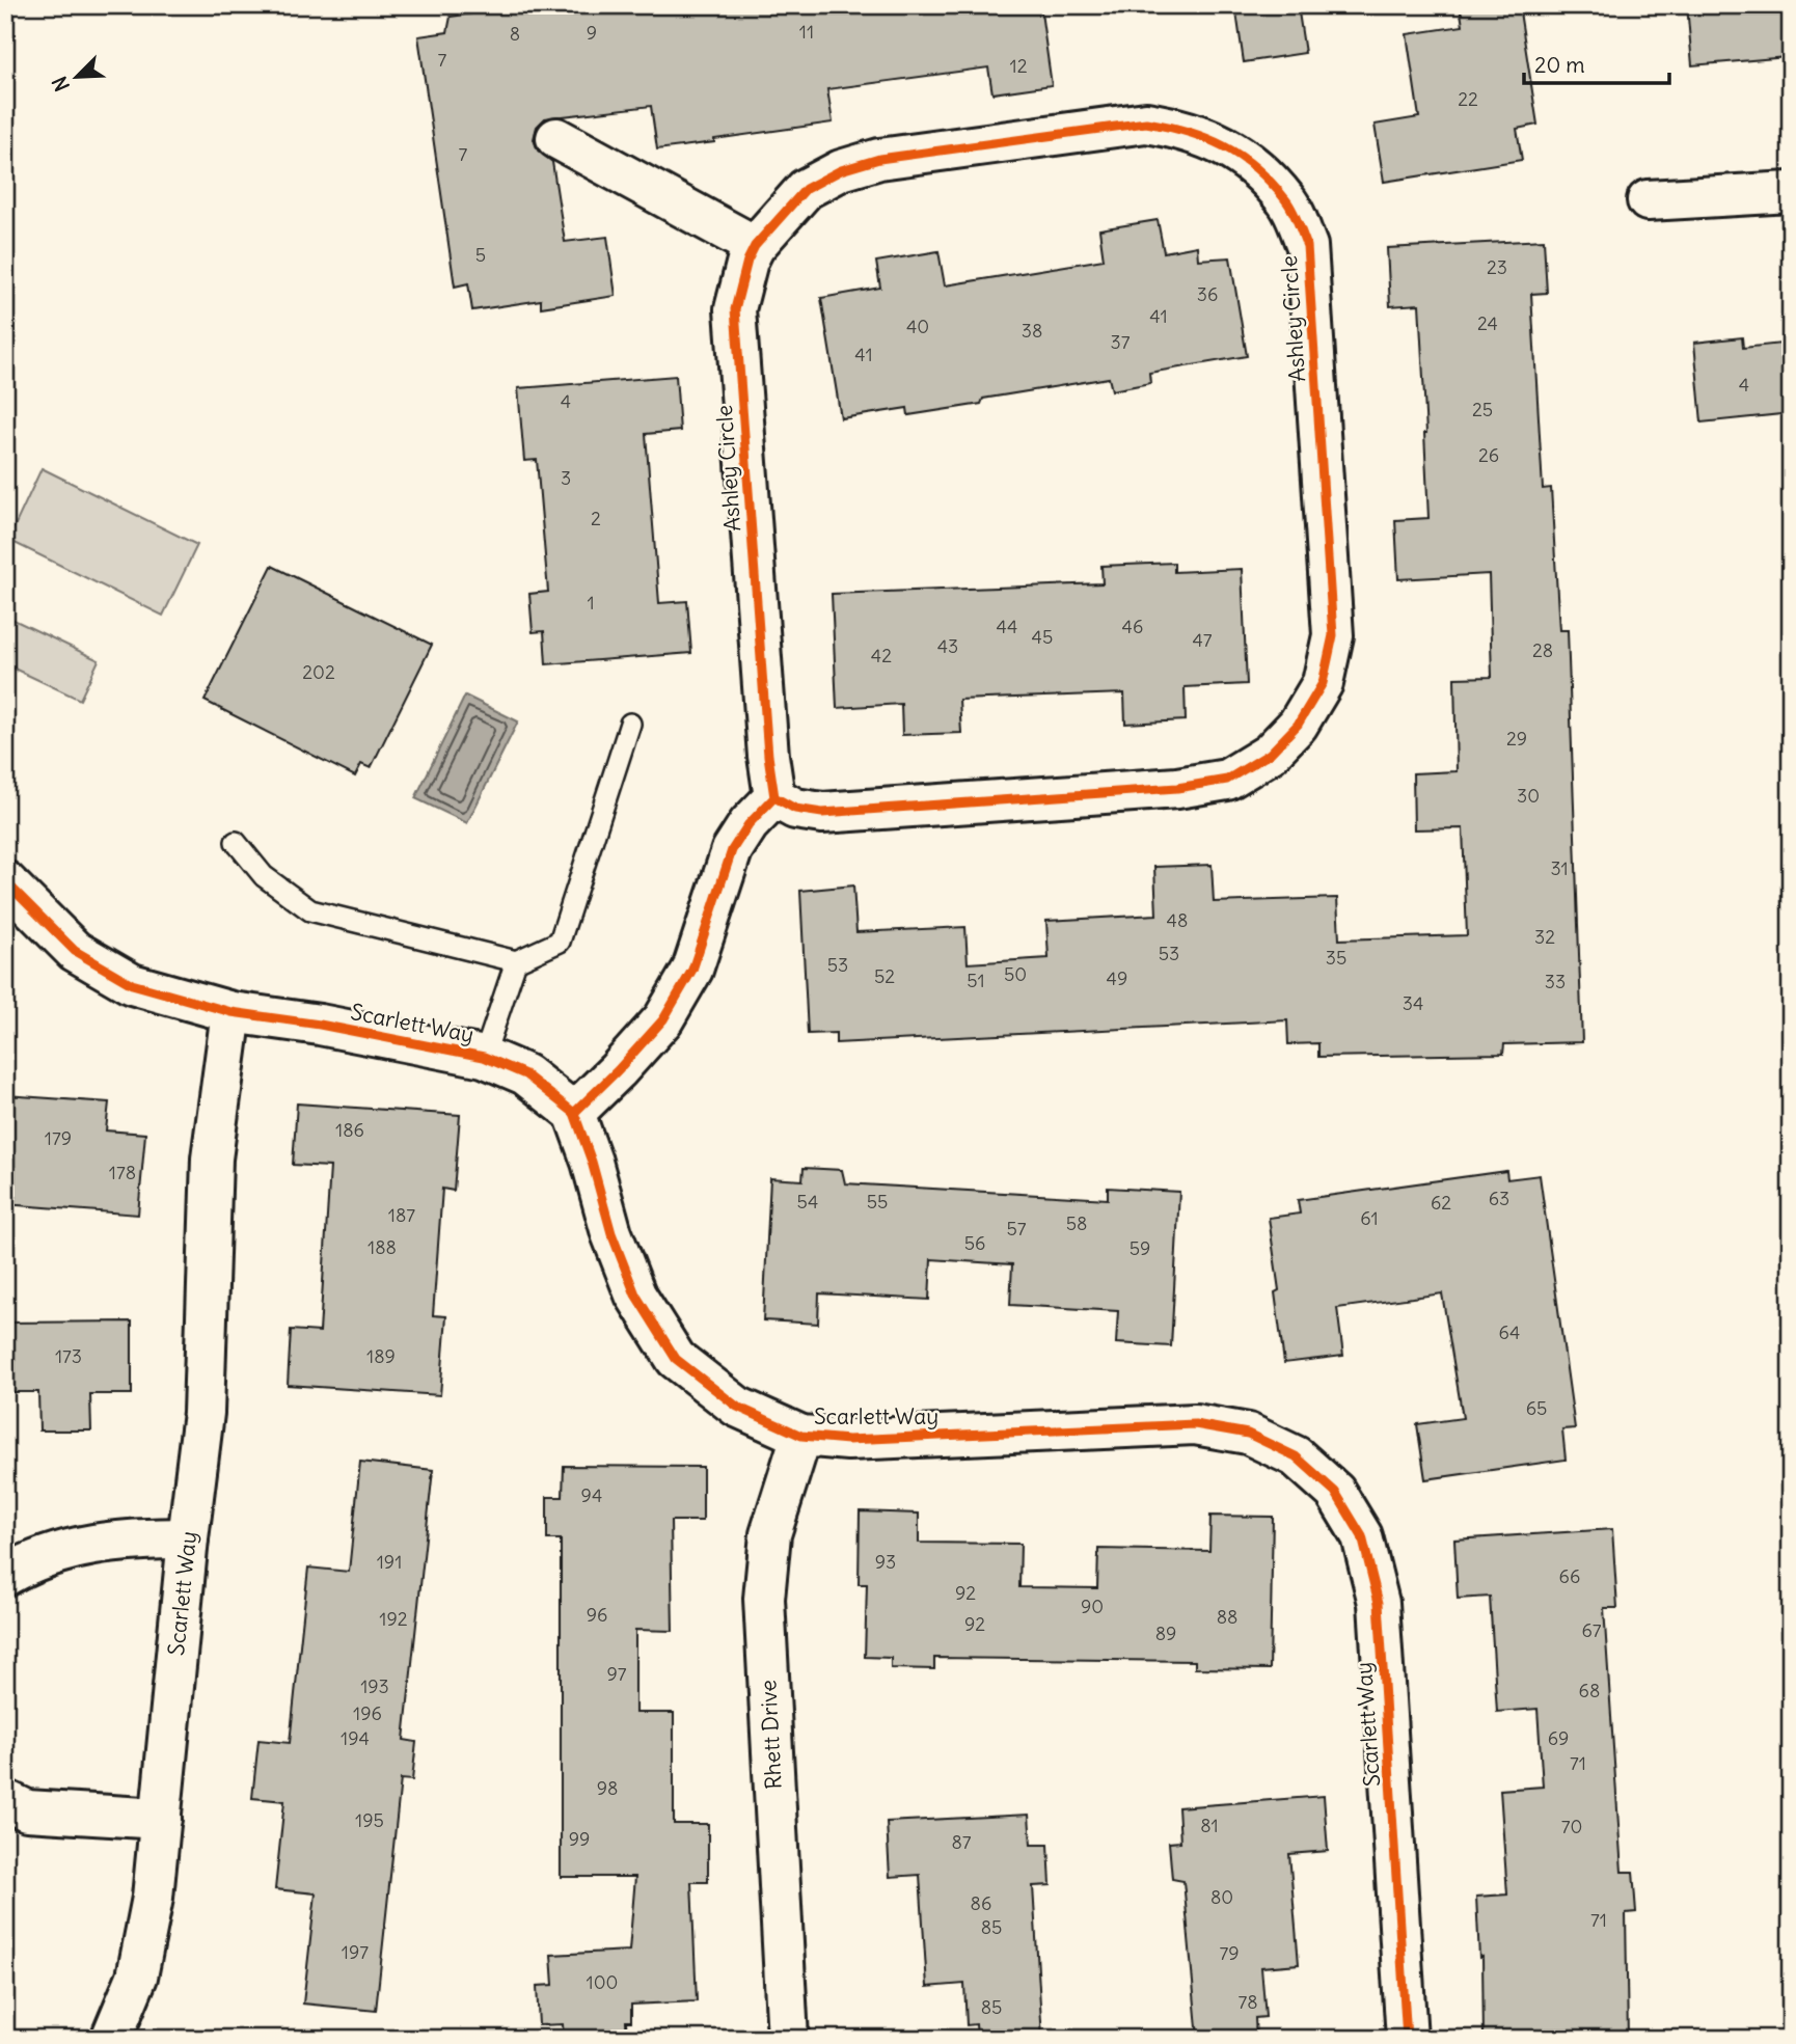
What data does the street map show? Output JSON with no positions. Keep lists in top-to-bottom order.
{
  "streets": {
    "street": ["Ashley Circle", "Scarlett Way", "Rhett Drive"]
  },
  "crossings": [
    ["Scarlett Way", "Rhett Drive"]
  ],
  "house_numbers": [
    "11",
    "9",
    "8",
    "7",
    "12",
    "22",
    "7",
    "5",
    "23",
    "36",
    "41",
    "24",
    "40",
    "38",
    "37",
    "41",
    "4",
    "4",
    "25",
    "26",
    "3",
    "2",
    "1",
    "44",
    "46",
    "45",
    "47",
    "43",
    "28",
    "42",
    "202",
    "29",
    "30",
    "31",
    "48",
    "32",
    "53",
    "35",
    "53",
    "50",
    "52",
    "49",
    "51",
    "33",
    "34",
    "186",
    "179",
    "178",
    "63",
    "54",
    "55",
    "62",
    "187",
    "61",
    "58",
    "57",
    "56",
    "188",
    "59",
    "64",
    "173",
    "189",
    "65",
    "94",
    "191",
    "93",
    "66",
    "92",
    "90",
    "96",
    "88",
    "192",
    "92",
    "67",
    "89",
    "97",
    "193",
    "68",
    "196",
    "194",
    "69",
    "71",
    "98",
    "195",
    "81",
    "70",
    "99",
    "87",
    "80",
    "86",
    "71",
    "85",
    "197",
    "79",
    "100",
    "78",
    "85"
  ],
  "scale_bar": "20 m",
  "north": "bottom left"
}
